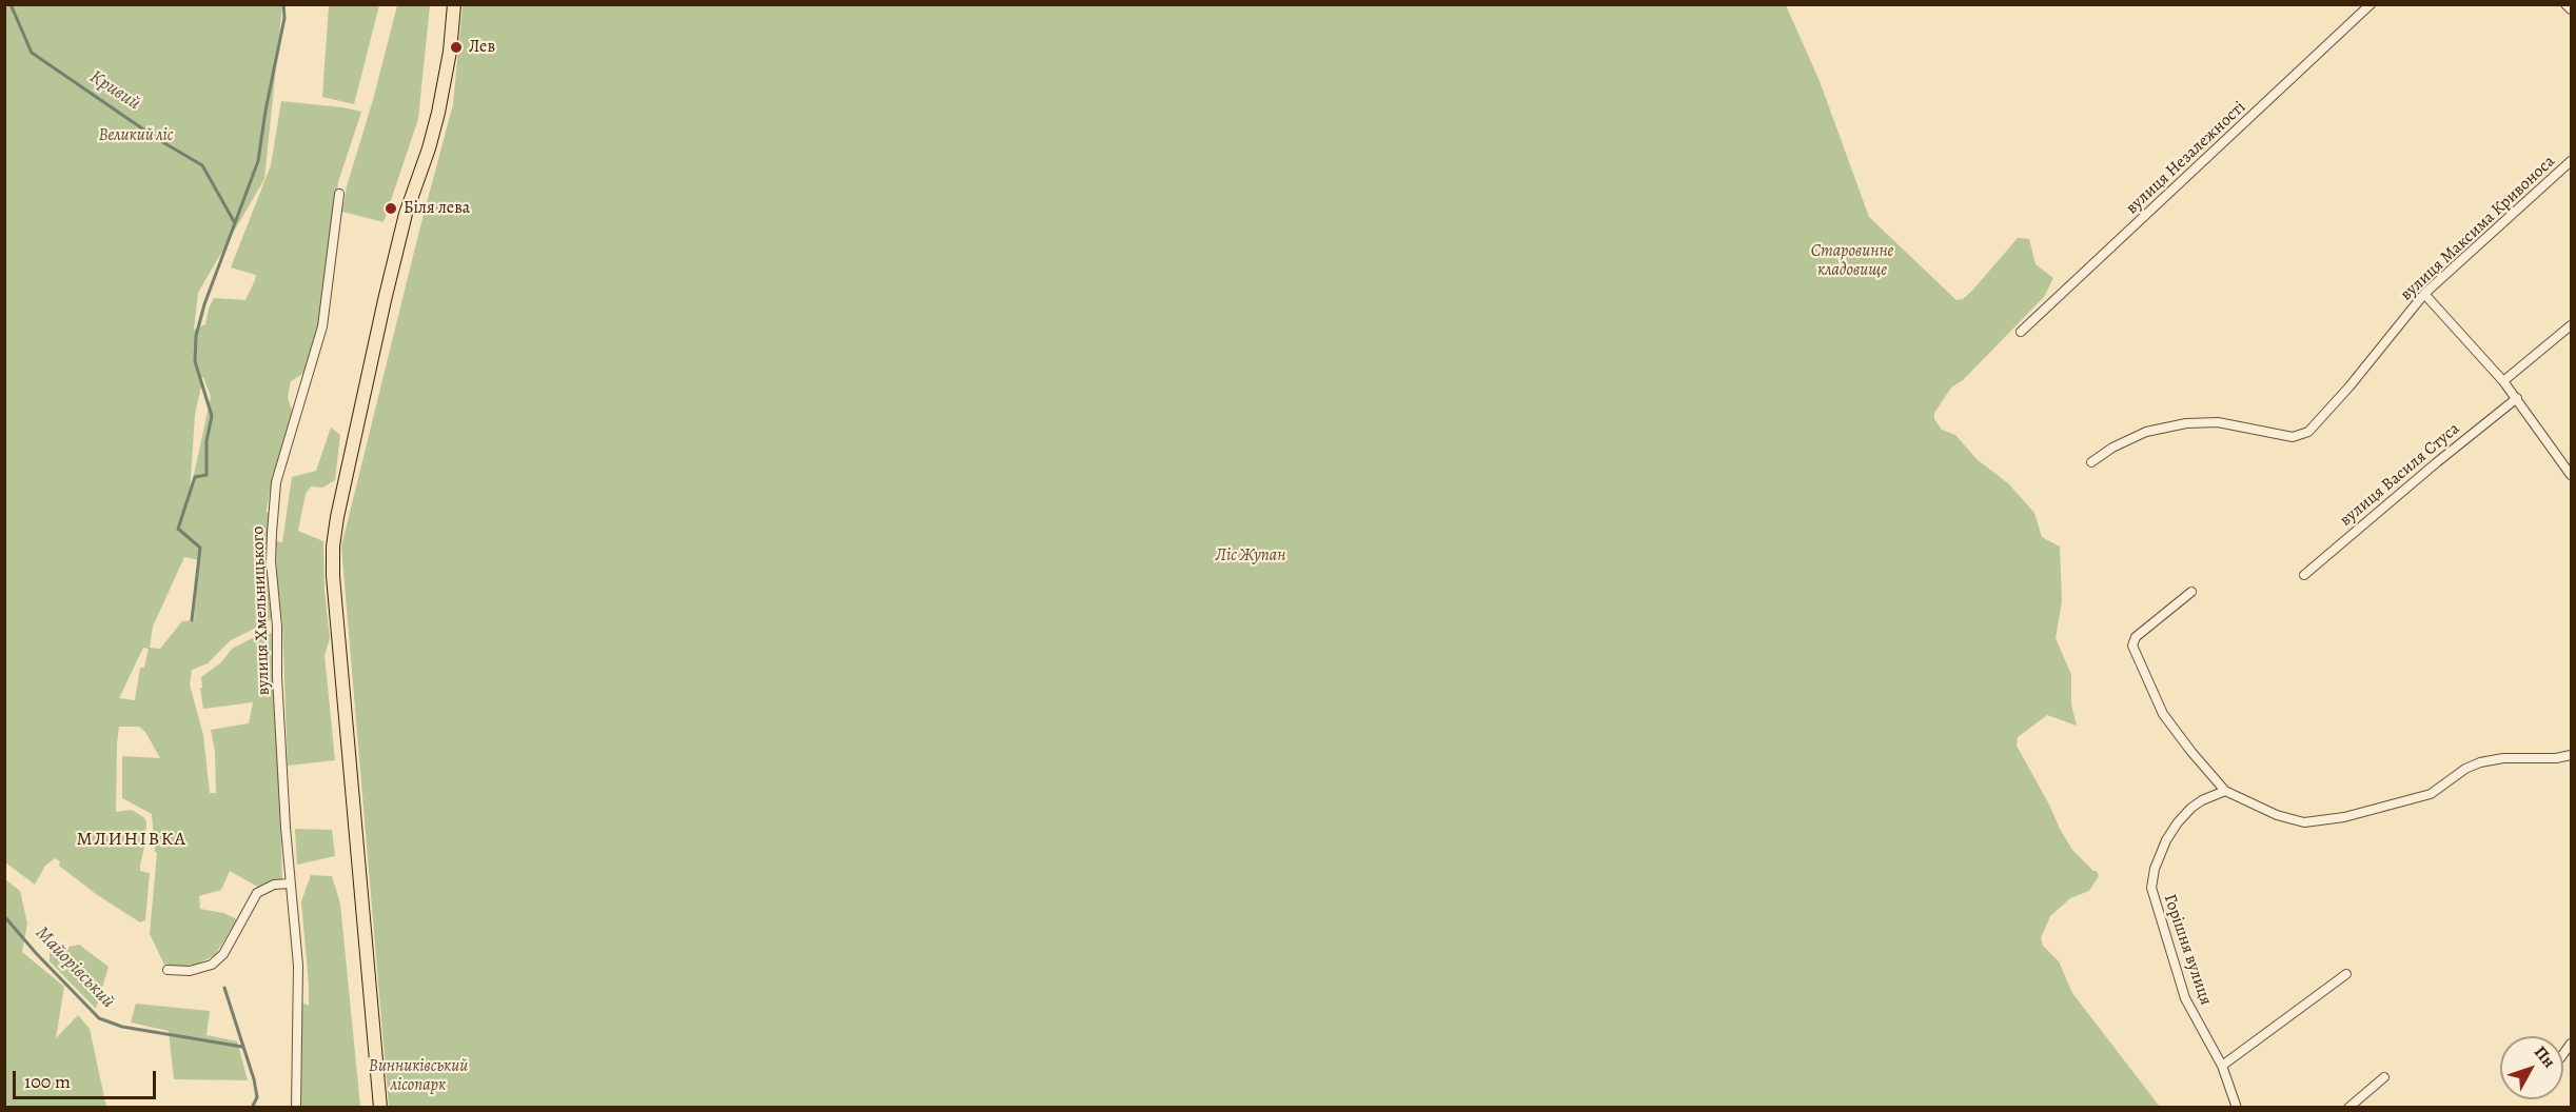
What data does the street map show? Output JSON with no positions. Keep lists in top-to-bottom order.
{
  "streets": {
    "street": [
      "вулиця Незалежності",
      "вулиця Максима Кривоноса",
      "вулиця Василя Стуса",
      "вулиця Хмельницького",
      "Горішня вулиця"
    ]
  },
  "districts": ["МЛИНІВКА"],
  "water": ["Кривий", "Майорівський"],
  "parks": [
    "Великий ліс",
    "Старовинне кладовище",
    "Ліс Жупан",
    "Винниківський лісопарк"
  ],
  "places": ["Лев", "Бiля лева"],
  "scale_bar": "100 m",
  "north": "top right"
}
